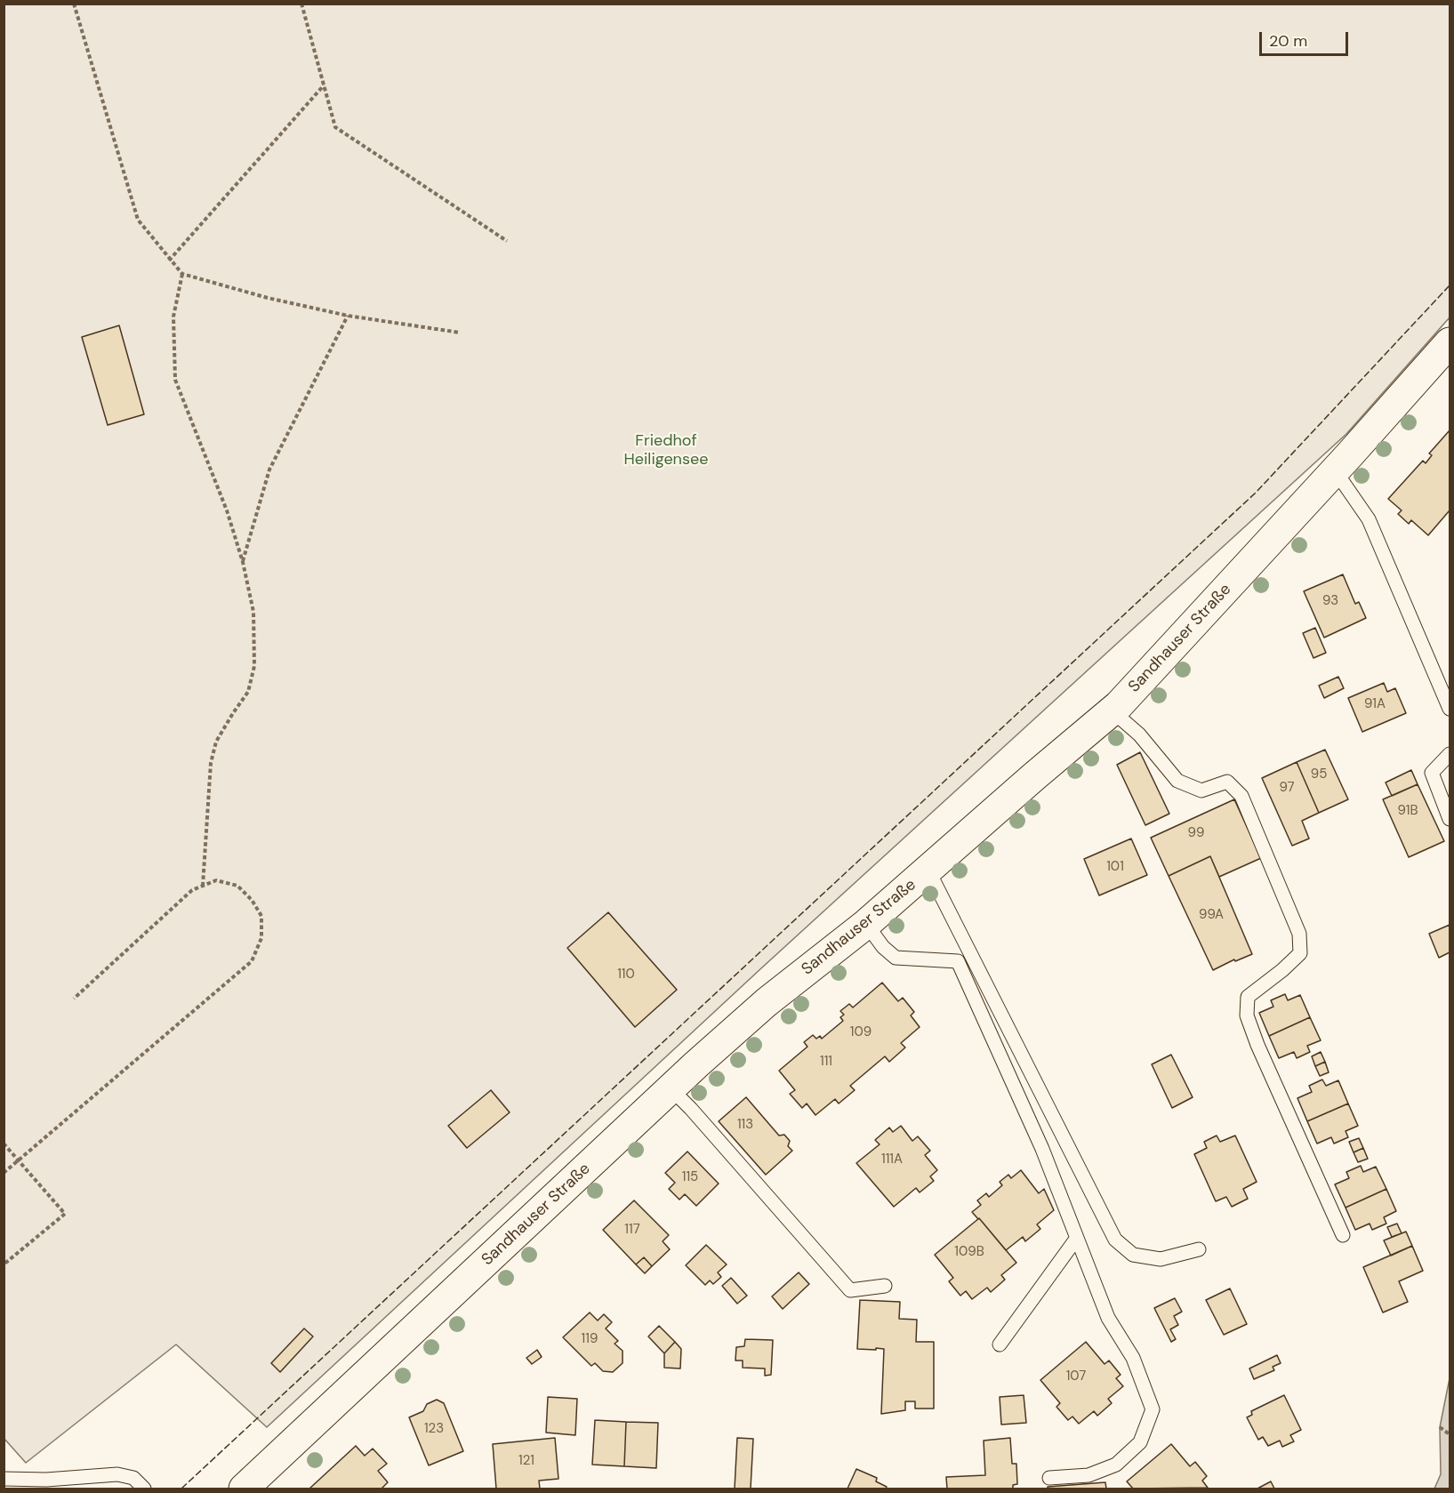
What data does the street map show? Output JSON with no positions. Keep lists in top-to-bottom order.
{
  "streets": {
    "main road": ["Sandhauser Straße"]
  },
  "parks": ["Friedhof Heiligensee"],
  "house_numbers": [
    "93",
    "91A",
    "95",
    "97",
    "91B",
    "99",
    "101",
    "99A",
    "110",
    "109",
    "111",
    "113",
    "111A",
    "115",
    "117",
    "109B",
    "119",
    "107",
    "123",
    "121"
  ],
  "scale_bar": "20 m"
}
